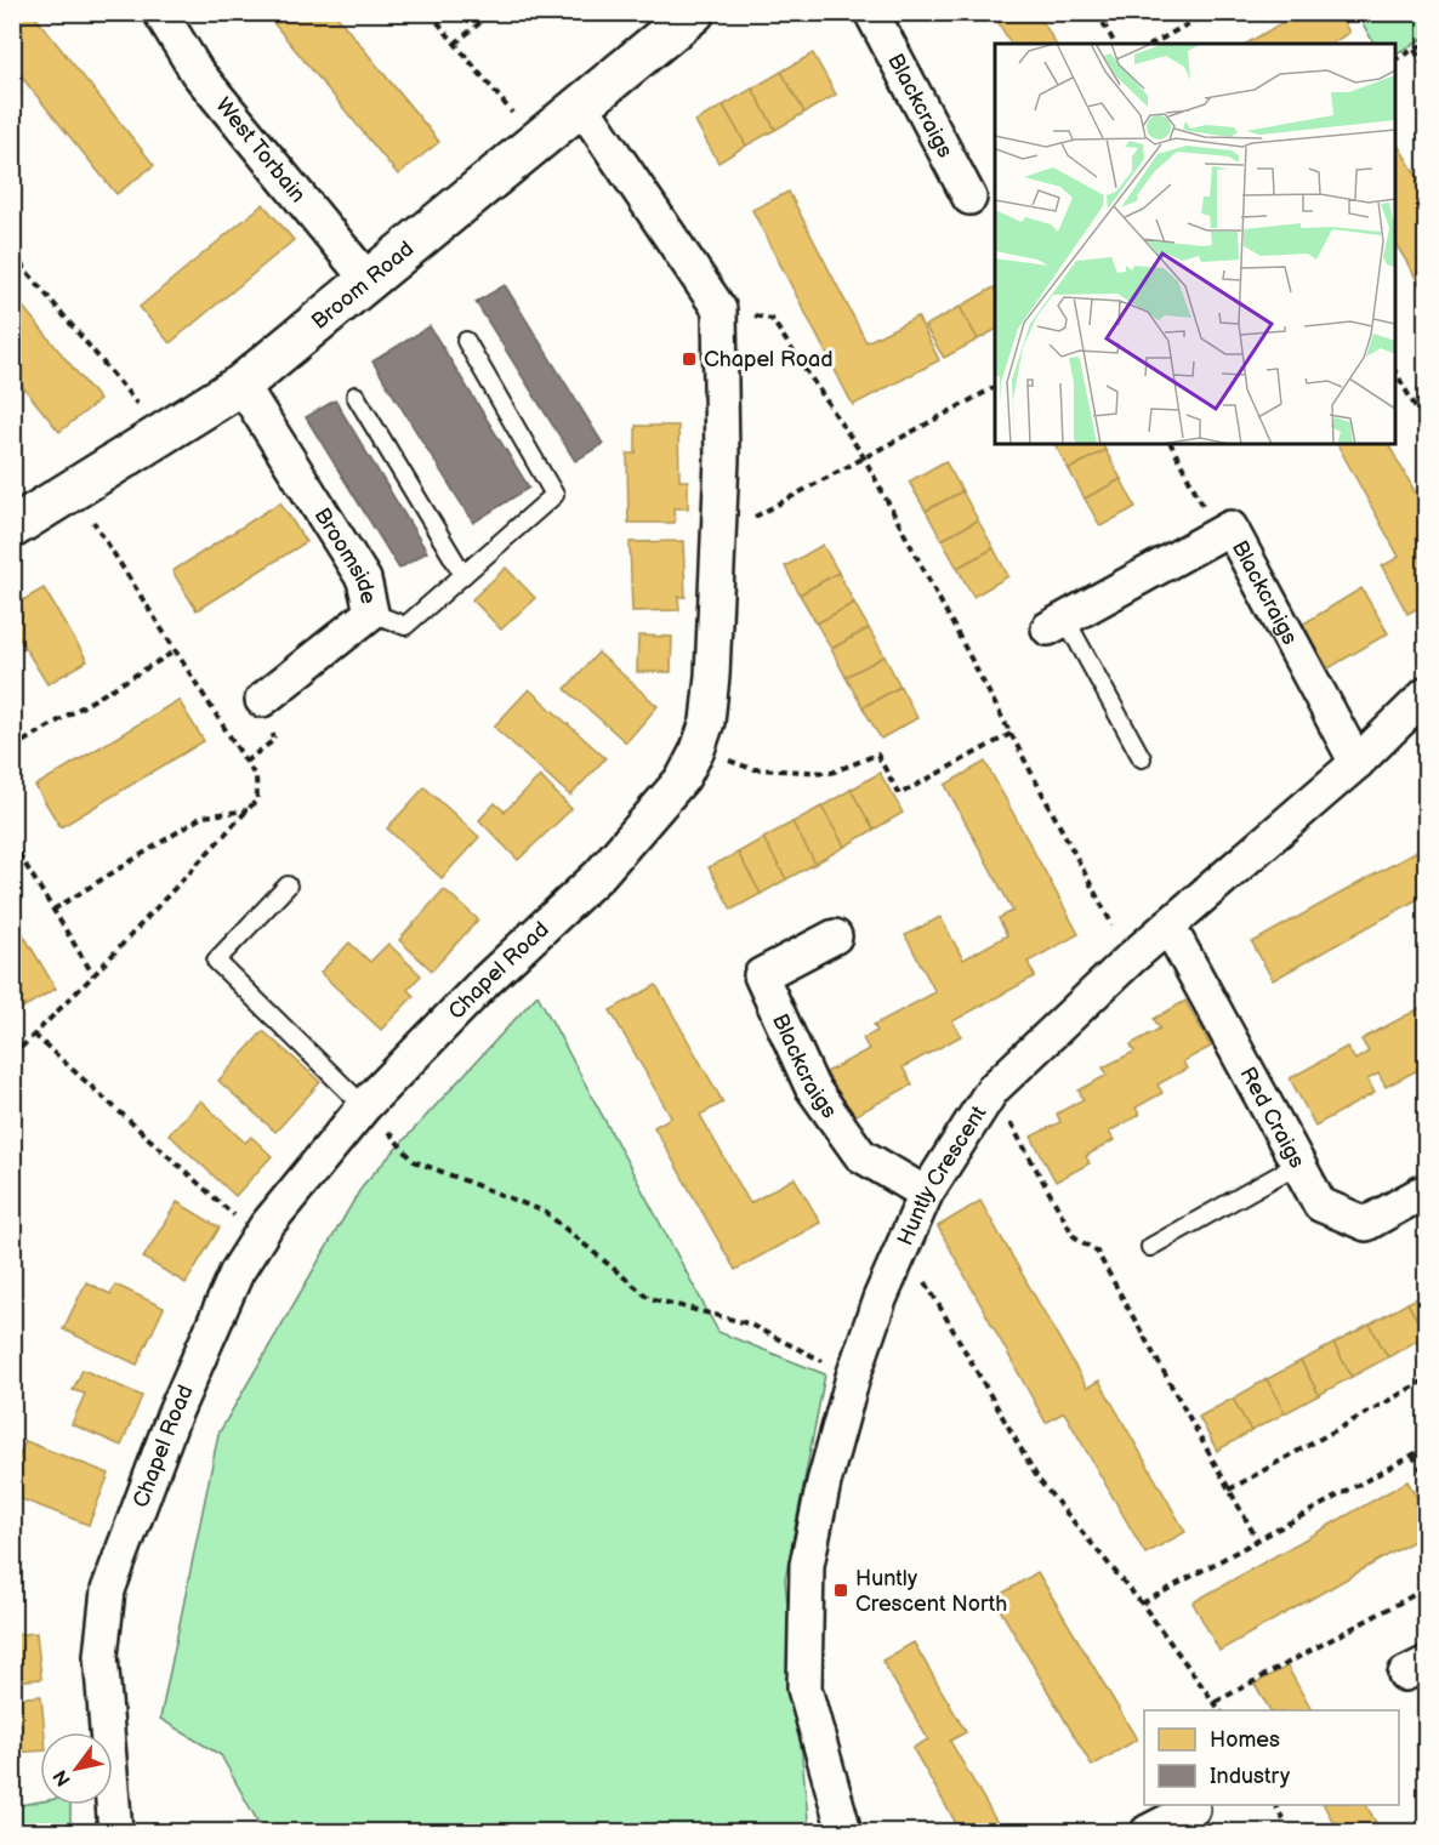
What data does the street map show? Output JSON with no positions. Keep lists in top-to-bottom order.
{
  "streets": {
    "street": [
      "Blackcraigs",
      "West Torbain",
      "Broom Road",
      "Broomside",
      "Chapel Road",
      "Red Craigs",
      "Huntly Crescent"
    ]
  },
  "crossings": [
    ["Blackcraigs", "Huntly Crescent"],
    ["West Torbain", "Broom Road"],
    ["Broom Road", "Broomside"],
    ["Red Craigs", "Huntly Crescent"]
  ],
  "places": {
    "transit": ["Chapel Road", "Huntly Crescent North"]
  },
  "legend": ["Homes", "Industry"],
  "north": "bottom left"
}
